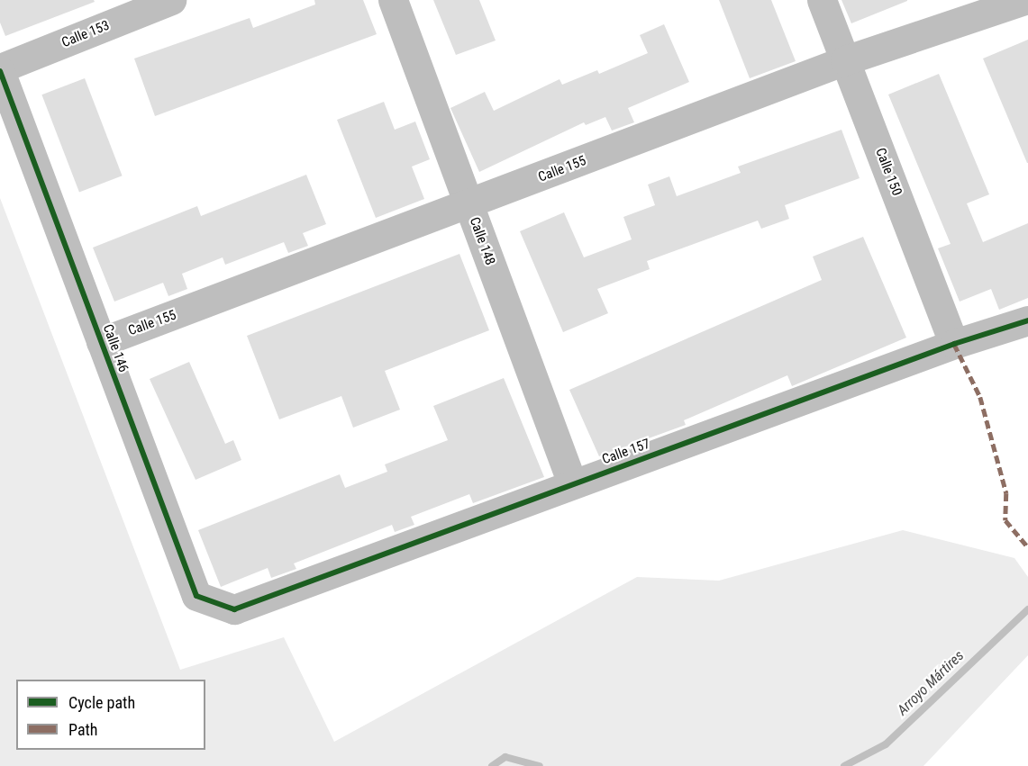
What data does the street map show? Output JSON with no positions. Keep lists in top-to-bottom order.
{
  "streets": {
    "street": [
      "Calle 153",
      "Calle 155",
      "Calle 150",
      "Calle 148",
      "Calle 146",
      "Calle 157"
    ]
  },
  "crossings": [
    ["Calle 153", "Calle 146"],
    ["Calle 155", "Calle 150"],
    ["Calle 155", "Calle 148"],
    ["Calle 155", "Calle 146"],
    ["Calle 150", "Calle 157"],
    ["Calle 148", "Calle 157"],
    ["Calle 146", "Calle 157"]
  ],
  "water": ["Arroyo Mártires"],
  "legend": ["Cycle path", "Path"]
}
